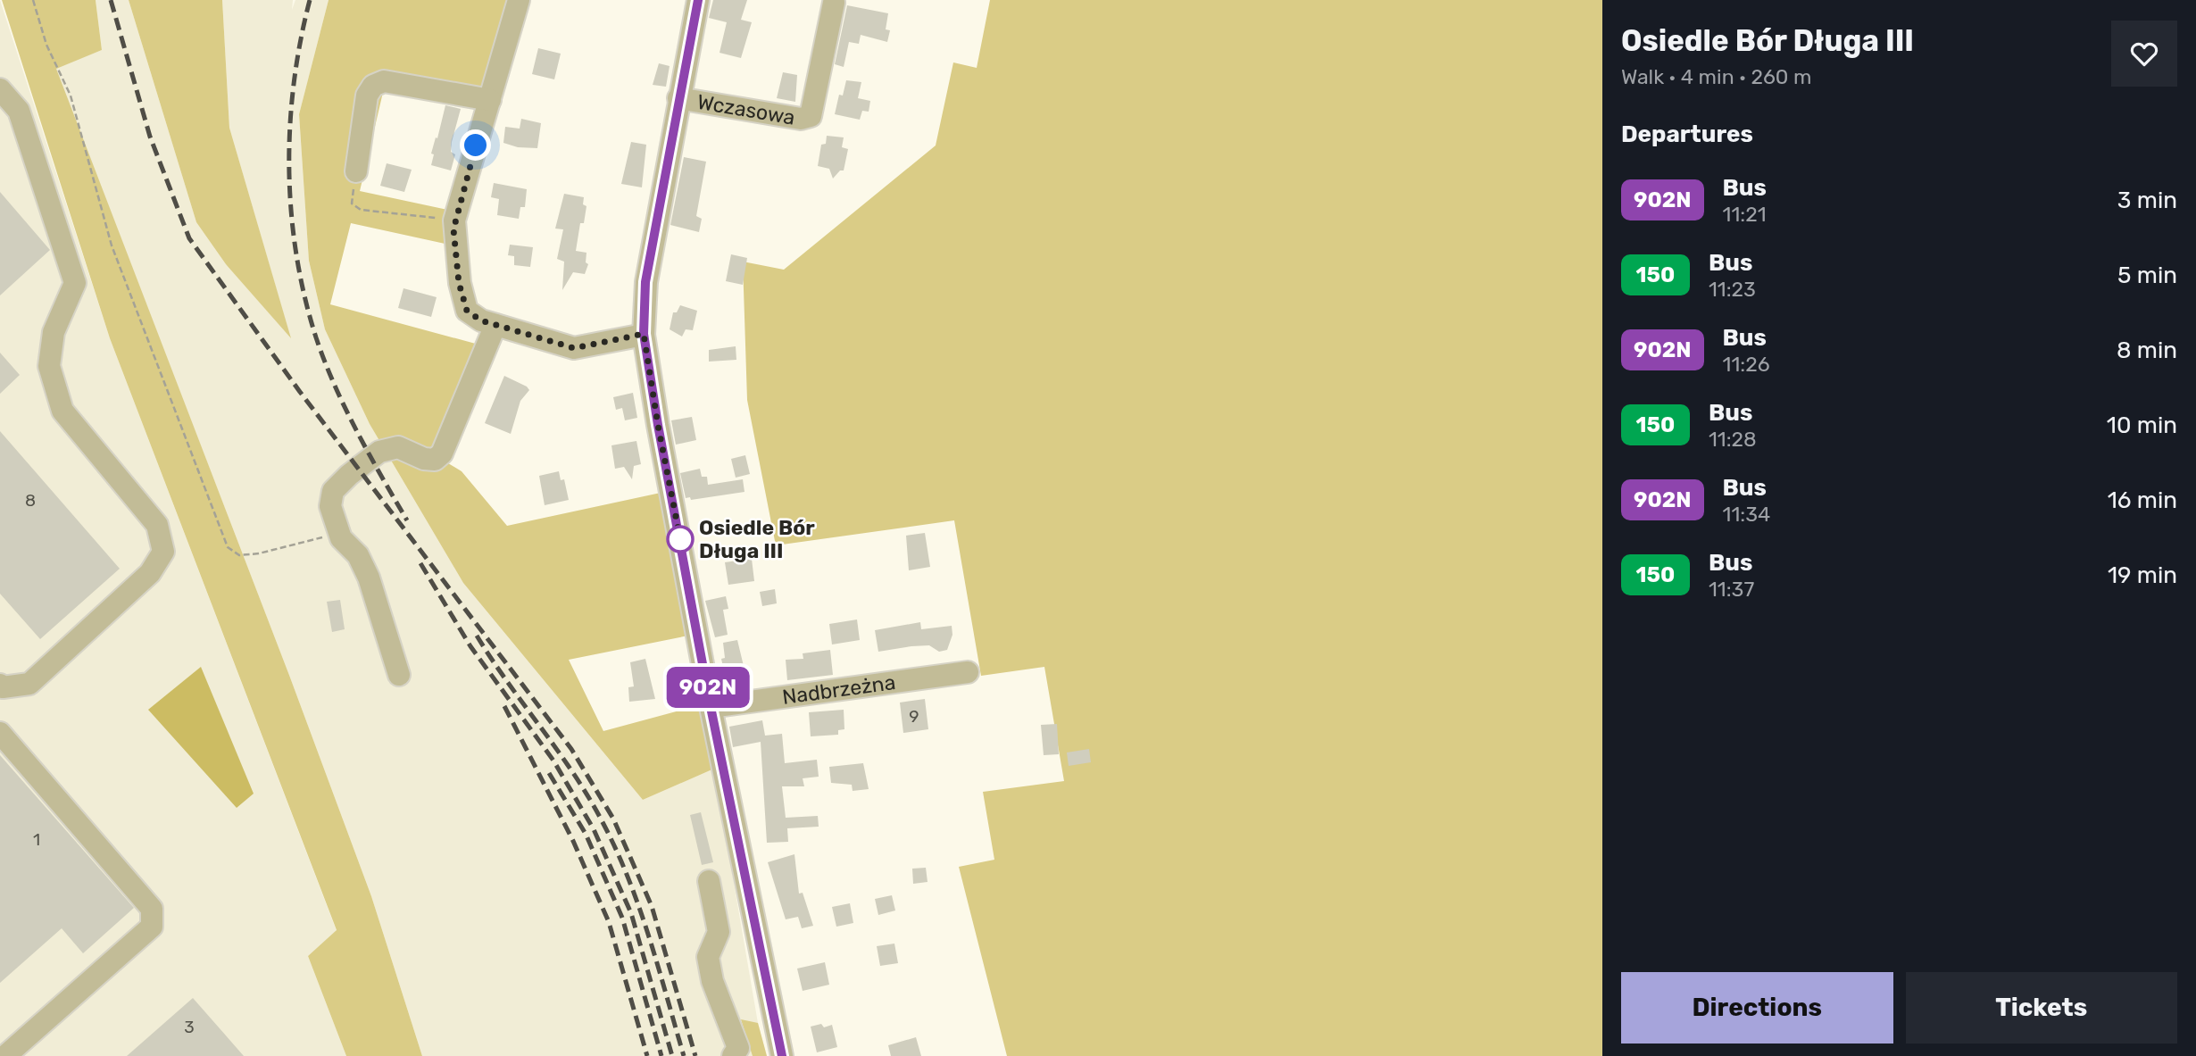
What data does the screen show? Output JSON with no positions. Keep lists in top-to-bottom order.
{
  "streets": {
    "street": ["Wczasowa", "Nadbrzeżna"]
  },
  "places": ["Osiedle Bór Długa III"],
  "lines": ["bus line 902N"],
  "house_numbers": [
    "8",
    "9",
    "1",
    "3"
  ],
  "page": {
    "on_map": "902N",
    "heading": [
      ["Osiedle Bór Długa III", "Walk · 4 min · 260 m"],
      "Departures"
    ],
    "list": [
      {
        "mark": "902N",
        "name": "Bus",
        "note": "11:21",
        "value": "3 min"
      },
      {
        "mark": "150",
        "name": "Bus",
        "note": "11:23",
        "value": "5 min"
      },
      {
        "mark": "902N",
        "name": "Bus",
        "note": "11:26",
        "value": "8 min"
      },
      {
        "mark": "150",
        "name": "Bus",
        "note": "11:28",
        "value": "10 min"
      },
      {
        "mark": "902N",
        "name": "Bus",
        "note": "11:34",
        "value": "16 min"
      },
      {
        "mark": "150",
        "name": "Bus",
        "note": "11:37",
        "value": "19 min"
      }
    ],
    "buttons": ["Directions", "Tickets"]
  }
}
